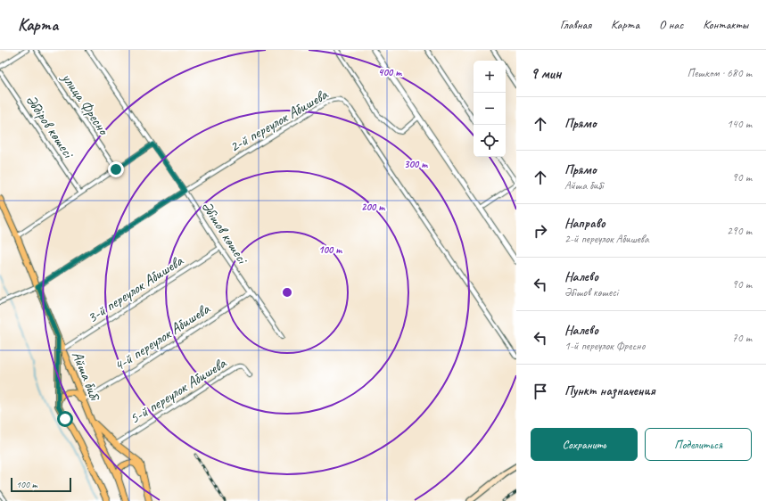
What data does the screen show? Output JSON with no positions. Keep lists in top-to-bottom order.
{
  "streets": {
    "main road": ["Айша бибі"],
    "street": [
      "улица Фресно",
      "2-й переулок Абишева",
      "Әбдіров көшесі",
      "Әбішов көшесі",
      "3-й переулок Абишева",
      "4-й переулок Абишева",
      "5-й переулок Абишева"
    ]
  },
  "crossings": [
    ["2-й переулок Абишева", "Әбішов көшесі"],
    ["2-й переулок Абишева", "Айша бибі"],
    ["Әбішов көшесі", "3-й переулок Абишева"],
    ["Әбішов көшесі", "4-й переулок Абишева"],
    ["3-й переулок Абишева", "Айша бибі"],
    ["4-й переулок Абишева", "Айша бибі"]
  ],
  "scale_bar": "100 m",
  "page": {
    "header": "Карта",
    "nav": [
      "Главная",
      "Карта",
      "О нас",
      "Контакты"
    ],
    "heading": ["9 мин", "Пешком · 680 m"],
    "map_buttons": ["+", "−"],
    "list": [
      ["Прямо", "140 m"],
      ["Прямо", "Айша бибі", "90 m"],
      ["Направо", "2-й переулок Абишева", "290 m"],
      ["Налево", "Әбішов көшесі", "90 m"],
      ["Налево", "1-й переулок Фресно", "70 m"],
      "Пункт назначения"
    ],
    "buttons": ["Сохранить", "Поделиться"],
    "scale": "100 m"
  },
  "rings": [
    "400 m",
    "300 m",
    "200 m",
    "100 m"
  ]
}
